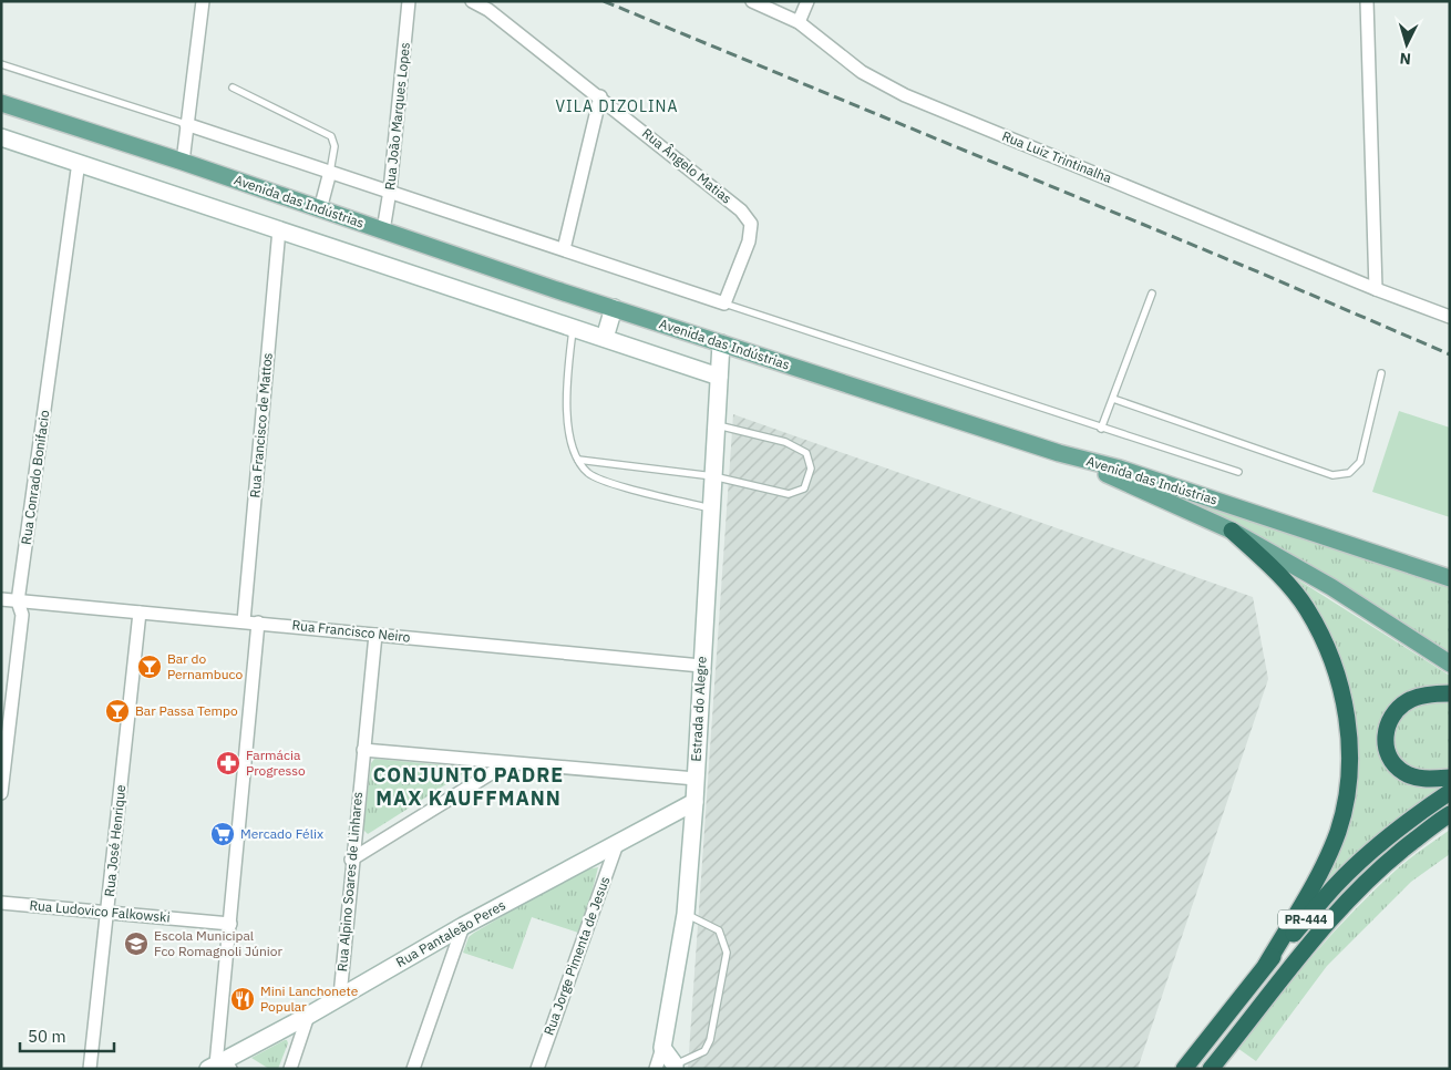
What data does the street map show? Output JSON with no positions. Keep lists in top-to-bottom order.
{
  "streets": {
    "highway": ["PR-444"],
    "main road": ["Avenida das Indústrias"],
    "street": [
      "Rua João Marques Lopes",
      "Rua Luiz Trintinalha",
      "Rua Ângelo Matias",
      "Rua Francisco de Mattos",
      "Rua Conrado Bonifacio",
      "Rua Francisco Neiro",
      "Estrada do Alegre",
      "Rua José Henrique",
      "Rua Alpino Soares de Linhares",
      "Rua Ludovico Falkowski",
      "Rua Pantaleão Peres",
      "Rua Jorge Pimenta de Jesus"
    ]
  },
  "crossings": [
    ["Rua João Marques Lopes", "Avenida das Indústrias"],
    ["Avenida das Indústrias", "Estrada do Alegre"],
    ["Rua Francisco de Mattos", "Rua Francisco Neiro"],
    ["Rua Conrado Bonifacio", "Rua Francisco Neiro"],
    ["Rua Francisco Neiro", "Estrada do Alegre"],
    ["Rua Francisco Neiro", "Rua José Henrique"],
    ["Rua Francisco Neiro", "Rua Alpino Soares de Linhares"],
    ["Estrada do Alegre", "Rua Pantaleão Peres"],
    ["Rua José Henrique", "Rua Ludovico Falkowski"],
    ["Rua Alpino Soares de Linhares", "Rua Pantaleão Peres"],
    ["Rua Pantaleão Peres", "Rua Jorge Pimenta de Jesus"]
  ],
  "districts": ["VILA DIZOLINA", "CONJUNTO PADRE MAX KAUFFMANN"],
  "places": {
    "bar": ["Bar do Pernambuco", "Bar Passa Tempo"],
    "pharmacy": ["Farmácia Progresso"],
    "supermarket": ["Mercado Félix"],
    "school or university": ["Escola Municipal Fco Romagnoli Júnior"],
    "restaurant": ["Mini Lanchonete Popular"]
  },
  "scale_bar": "50 m",
  "north": "bottom"
}
